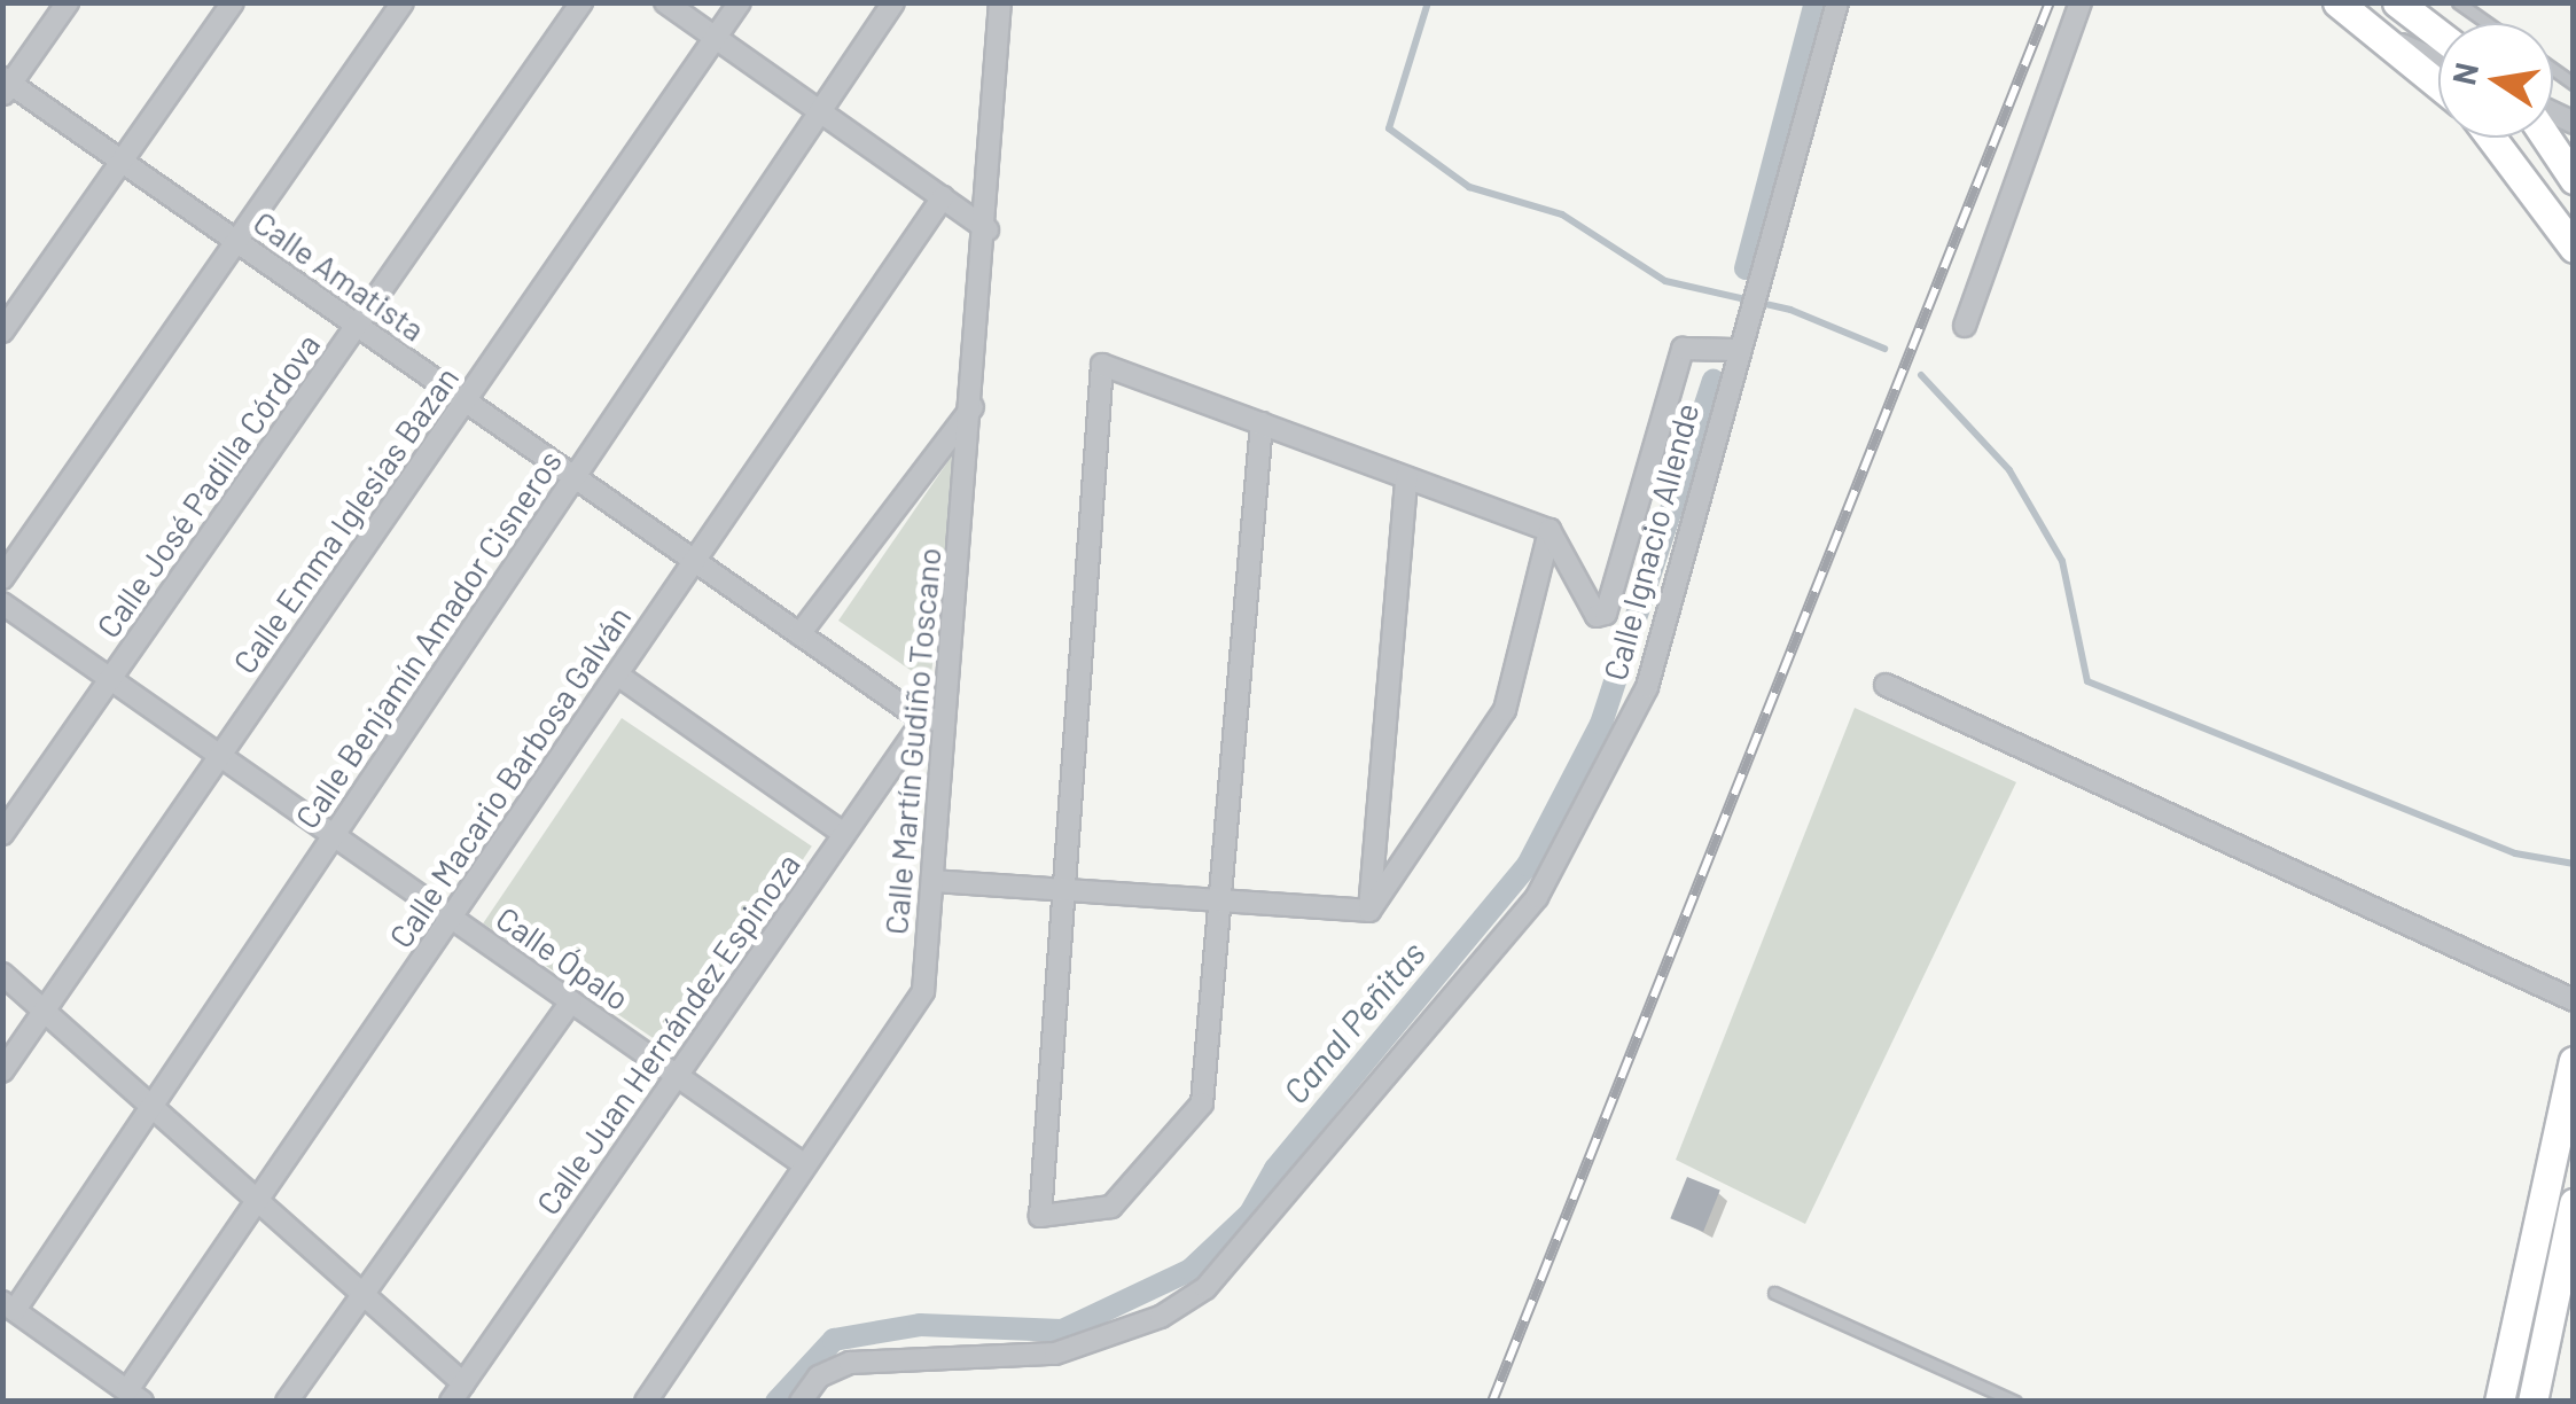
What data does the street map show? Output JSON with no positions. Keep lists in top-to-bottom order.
{
  "streets": {
    "street": [
      "Calle Amatista",
      "Calle José Padilla Córdova",
      "Calle Emma Iglesias Bazan",
      "Calle Ignacio Allende",
      "Calle Benjamín Amador Cisneros",
      "Calle Martín Gudiño Toscano",
      "Calle Macario Barbosa Galván",
      "Calle Ópalo",
      "Calle Juan Hernández Espinoza"
    ]
  },
  "crossings": [
    ["Calle Amatista", "Calle José Padilla Córdova"],
    ["Calle Amatista", "Calle Emma Iglesias Bazan"],
    ["Calle Amatista", "Calle Benjamín Amador Cisneros"],
    ["Calle Amatista", "Calle Macario Barbosa Galván"],
    ["Calle Amatista", "Calle Juan Hernández Espinoza"],
    ["Calle José Padilla Córdova", "Calle Ópalo"],
    ["Calle Emma Iglesias Bazan", "Calle Ópalo"],
    ["Calle Benjamín Amador Cisneros", "Calle Ópalo"],
    ["Calle Martín Gudiño Toscano", "Calle Ópalo"],
    ["Calle Macario Barbosa Galván", "Calle Ópalo"],
    ["Calle Ópalo", "Calle Juan Hernández Espinoza"]
  ],
  "water": ["Canal Peñitas"],
  "north": "left"
}
